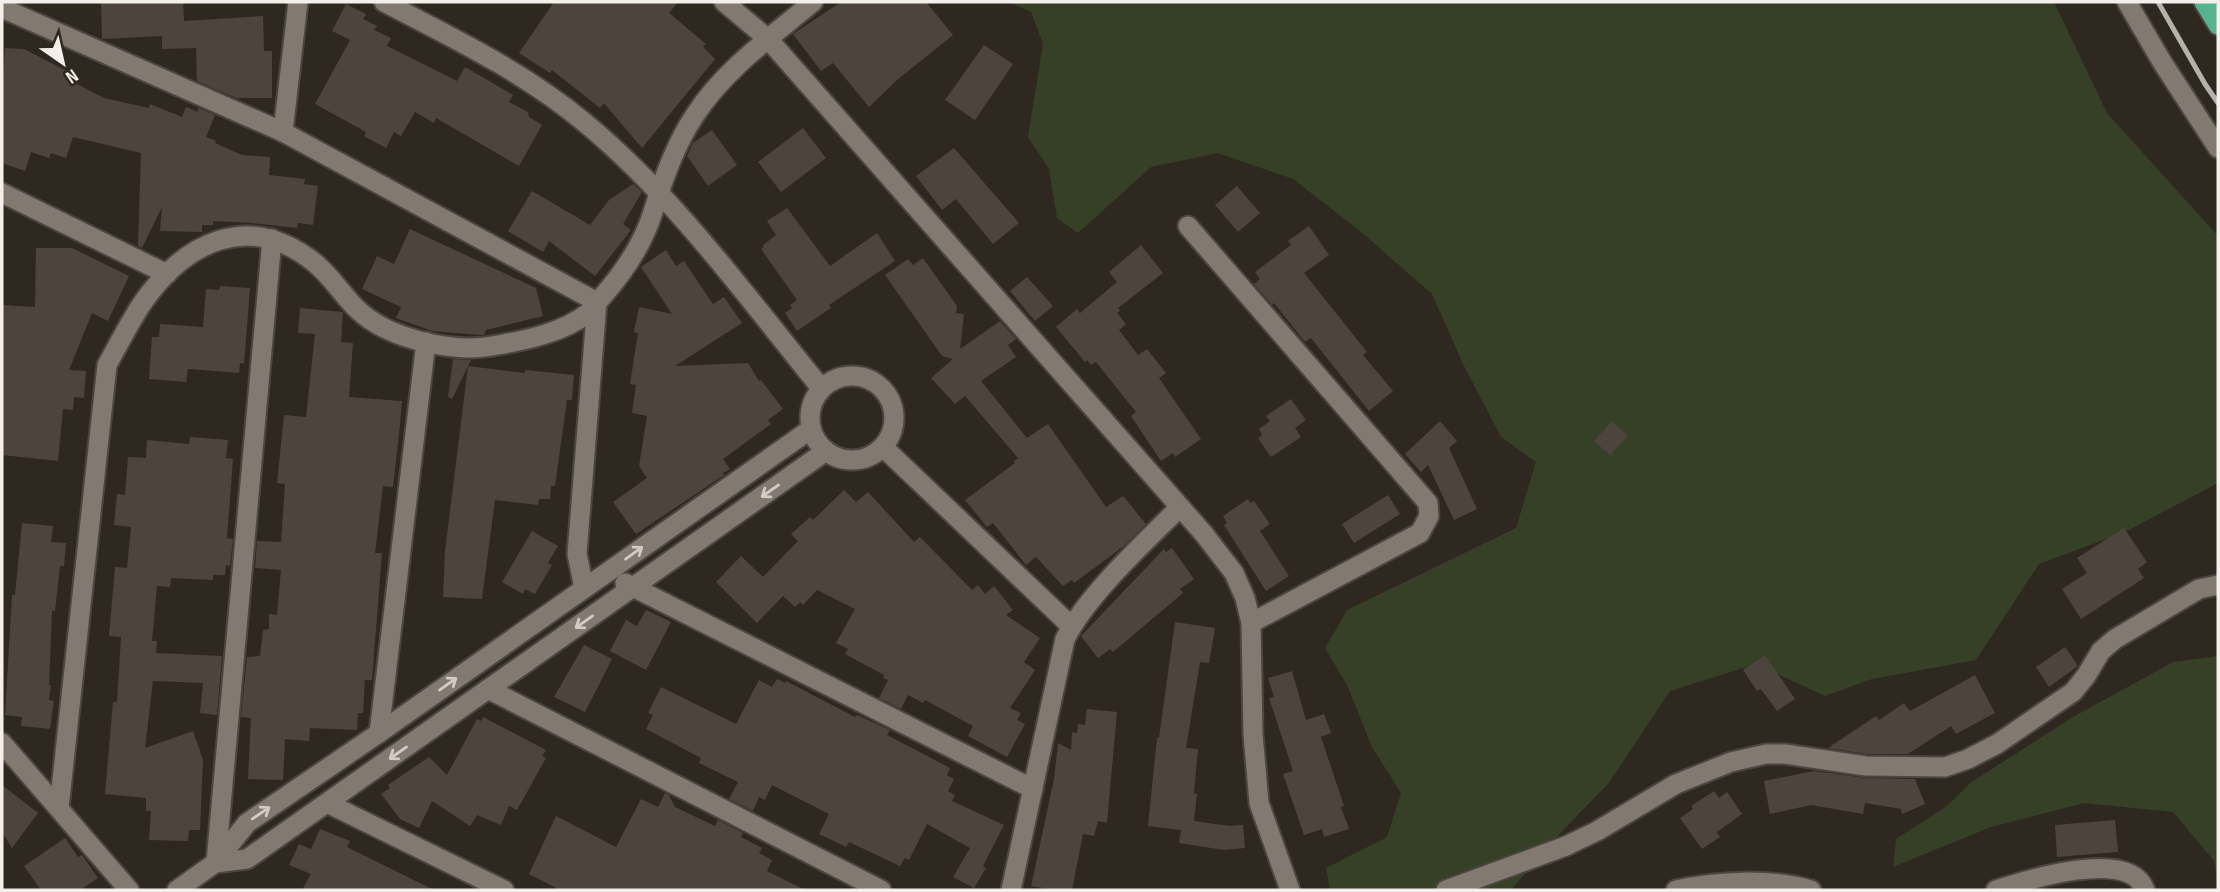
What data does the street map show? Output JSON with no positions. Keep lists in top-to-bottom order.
{
  "north": "bottom right"
}
